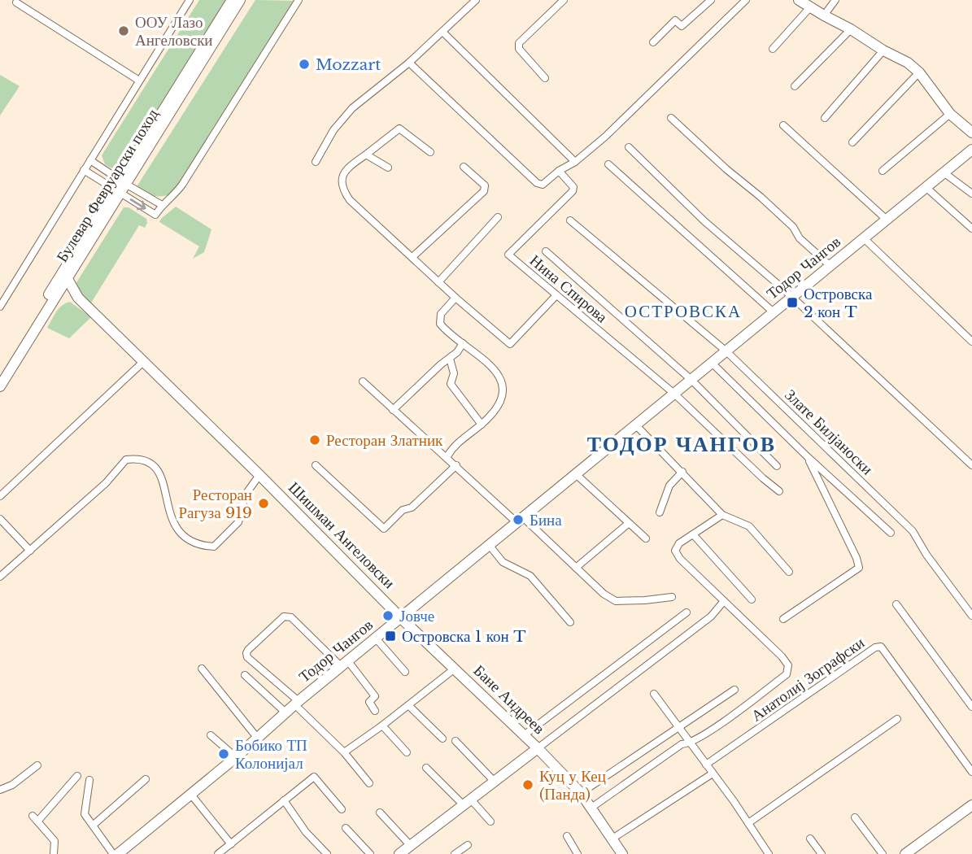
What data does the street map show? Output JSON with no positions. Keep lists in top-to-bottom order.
{
  "streets": {
    "street": [
      "Булевар Февруарски поход",
      "Тодор Чангов",
      "Нина Спирова",
      "Злате Билјаноски",
      "Шишман Ангеловски",
      "Анатолиј Зографски",
      "Бане Андреев"
    ]
  },
  "crossings": [
    ["Булевар Февруарски поход", "Шишман Ангеловски"],
    ["Тодор Чангов", "Нина Спирова"],
    ["Тодор Чангов", "Злате Билјаноски"],
    ["Тодор Чангов", "Шишман Ангеловски"],
    ["Тодор Чангов", "Бане Андреев"],
    ["Шишман Ангеловски", "Бане Андреев"]
  ],
  "districts": ["ОСТРОВСКА", "ТОДОР ЧАНГОВ"],
  "places": {
    "other": [
      "ООУ Лазо Ангеловски",
      "Mozzart",
      "Ресторан Златник",
      "Ресторан Рагуза 919",
      "Бина",
      "Јовче",
      "Бобико ТП Колонијал",
      "Куц у Кец (Панда)"
    ],
    "transit": ["Островска 2 кон T", "Островска 1 кон T"]
  }
}
